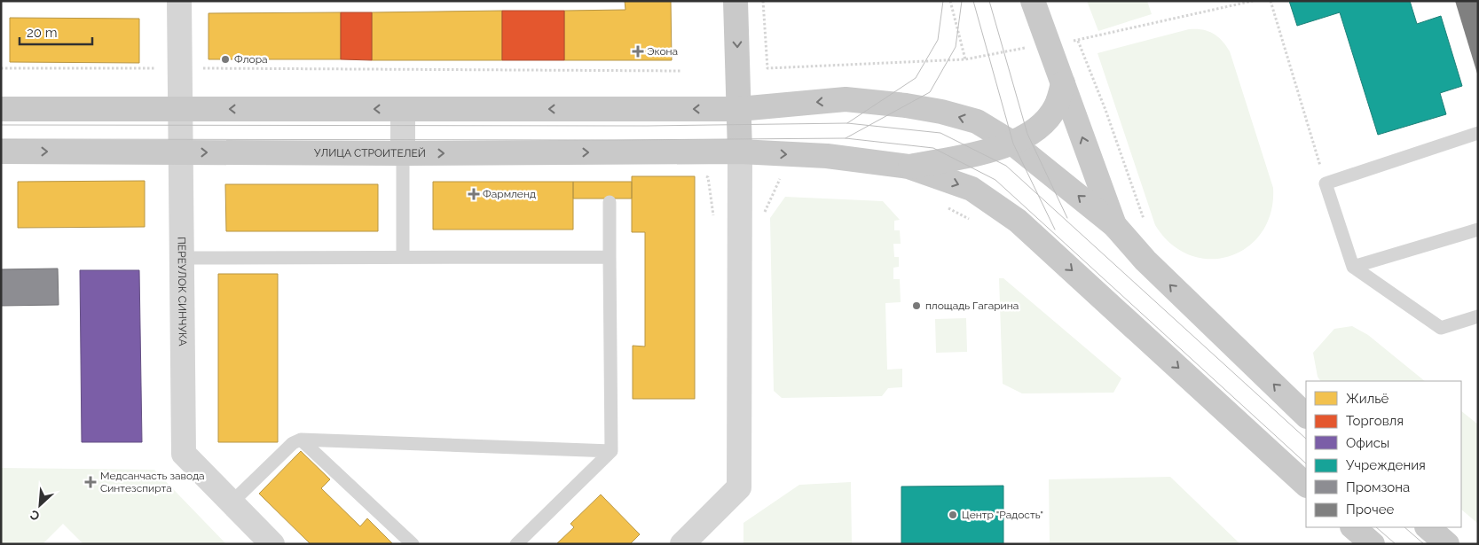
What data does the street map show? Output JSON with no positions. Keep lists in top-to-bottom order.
{
  "streets": {
    "main road": ["УЛИЦА СТРОИТЕЛЕЙ"],
    "street": ["ПЕРЕУЛОК СИНЧУКА"]
  },
  "crossings": [
    ["УЛИЦА СТРОИТЕЛЕЙ", "ПЕРЕУЛОК СИНЧУКА"]
  ],
  "places": {
    "health": ["Экона", "Фармленд", "Медсанчасть завода Синтезспирта"],
    "other": ["Флора", "площадь Гагарина", "Центр \"Радость\""]
  },
  "legend": [
    "Жильё",
    "Торговля",
    "Офисы",
    "Учреждения",
    "Промзона",
    "Прочее"
  ],
  "scale_bar": "20 m",
  "north": "bottom left"
}
